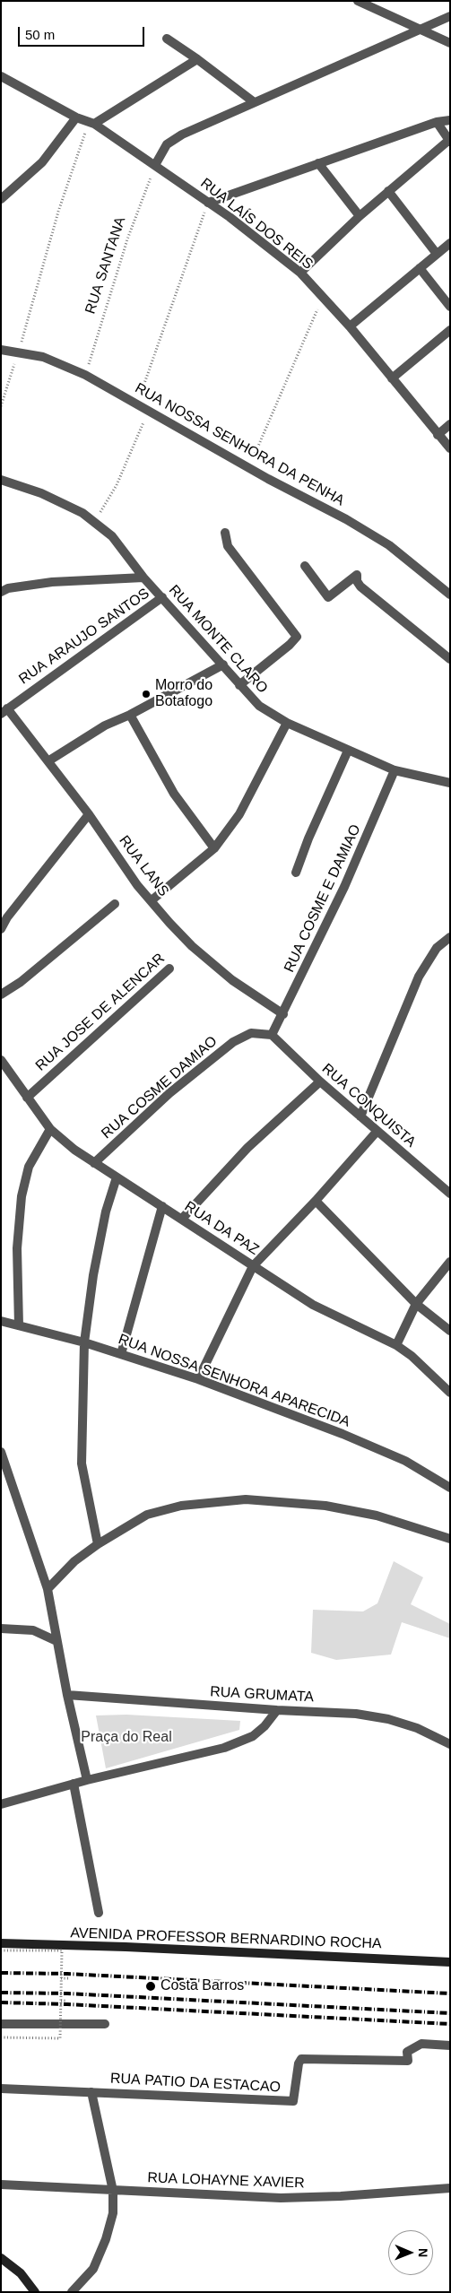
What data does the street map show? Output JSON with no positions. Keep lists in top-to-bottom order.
{
  "streets": {
    "main road": ["AVENIDA PROFESSOR BERNARDINO ROCHA"],
    "street": [
      "RUA LAÍS DOS REIS",
      "RUA NOSSA SENHORA DA PENHA",
      "RUA ARAUJO SANTOS",
      "RUA MONTE CLARO",
      "RUA LANS",
      "RUA COSME E DAMIAO",
      "RUA JOSE DE ALENCAR",
      "RUA COSME DAMIAO",
      "RUA CONQUISTA",
      "RUA DA PAZ",
      "RUA NOSSA SENHORA APARECIDA",
      "RUA GRUMATA",
      "RUA PATIO DA ESTACAO",
      "RUA LOHAYNE XAVIER"
    ],
    "path": ["RUA SANTANA"]
  },
  "crossings": [
    ["RUA LAÍS DOS REIS", "RUA SANTANA"],
    ["RUA SANTANA", "RUA NOSSA SENHORA DA PENHA"],
    ["RUA ARAUJO SANTOS", "RUA MONTE CLARO"],
    ["RUA ARAUJO SANTOS", "RUA LANS"],
    ["RUA MONTE CLARO", "RUA COSME E DAMIAO"],
    ["RUA LANS", "RUA COSME E DAMIAO"],
    ["RUA COSME E DAMIAO", "RUA COSME DAMIAO"],
    ["RUA COSME E DAMIAO", "RUA CONQUISTA"],
    ["RUA JOSE DE ALENCAR", "RUA DA PAZ"],
    ["RUA COSME DAMIAO", "RUA CONQUISTA"],
    ["RUA COSME DAMIAO", "RUA DA PAZ"]
  ],
  "parks": ["Praça do Real"],
  "places": ["Morro do Botafogo", "Costa Barros"],
  "scale_bar": "50 m",
  "north": "right"
}
